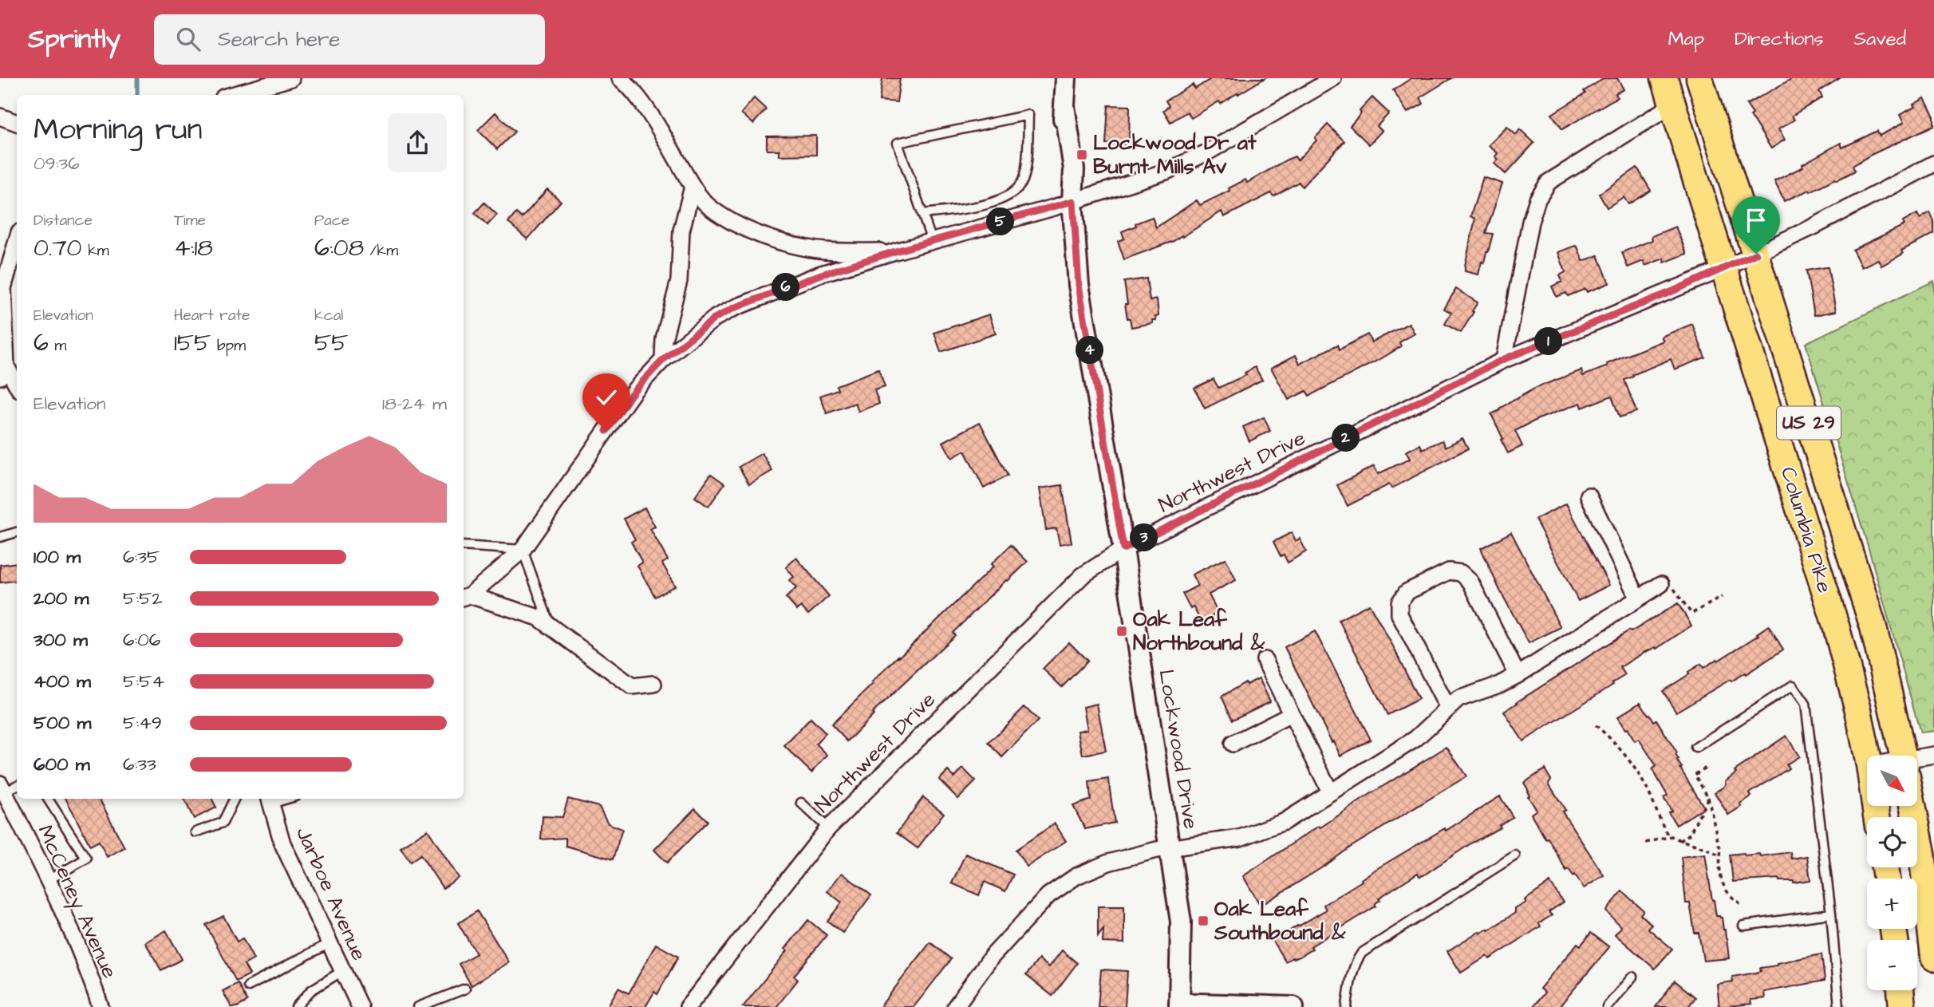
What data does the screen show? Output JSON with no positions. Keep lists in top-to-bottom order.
{
  "streets": {
    "highway": ["US 29", "Columbia Pike"],
    "street": [
      "Northwest Drive",
      "Lockwood Drive",
      "Jarboe Avenue",
      "McCeney Avenue"
    ]
  },
  "crossings": [
    ["Northwest Drive", "Columbia Pike"],
    ["Northwest Drive", "Lockwood Drive"]
  ],
  "places": {
    "transit": ["Lockwood Dr at Burnt Mills Av", "Oak Leaf Northbound &", "Oak Leaf Southbound &"]
  },
  "north": "bottom right",
  "page": {
    "header": "Sprintly",
    "search": "Search here",
    "nav": ["Map", "Directions", "Saved"],
    "heading": ["Morning run", "09:36"],
    "stats": [
      ["Distance", "0.70 km"],
      ["Time", "4:18"],
      ["Pace", "6:08 /km"],
      ["Elevation", "6 m"],
      ["Heart rate", "155 bpm"],
      ["kcal", "55"]
    ],
    "pins": [
      "5",
      "6",
      "1",
      "4",
      "2",
      "3"
    ],
    "chart": ["Elevation", "18–24 m"],
    "list": [
      {
        "name": "100 m",
        "note": "6:35"
      },
      {
        "name": "200 m",
        "note": "5:52"
      },
      {
        "name": "300 m",
        "note": "6:06"
      },
      {
        "name": "400 m",
        "note": "5:54"
      },
      {
        "name": "500 m",
        "note": "5:49"
      },
      {
        "name": "600 m",
        "note": "6:33"
      }
    ],
    "map_buttons": ["+", "−"]
  }
}
